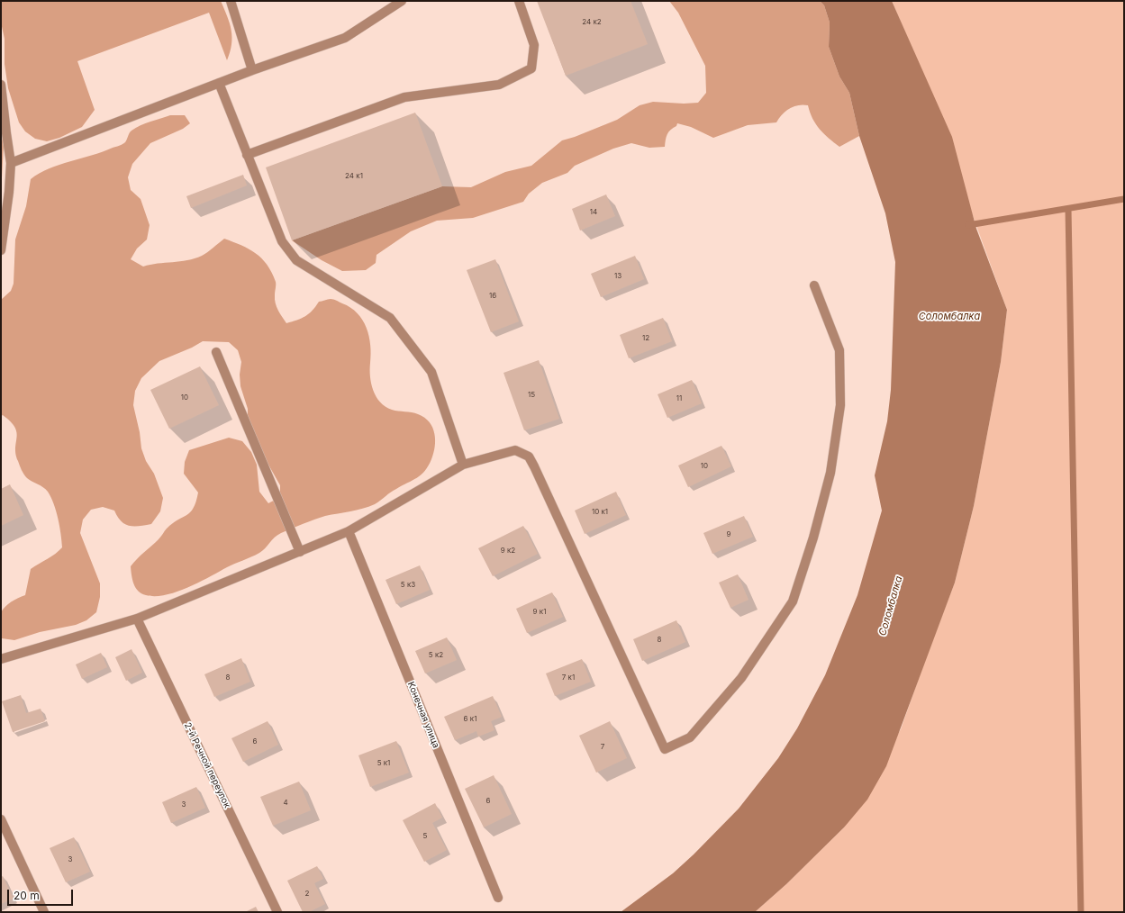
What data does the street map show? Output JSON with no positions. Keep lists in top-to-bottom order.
{
  "streets": {
    "street": ["Конечная улица", "2-й Речной переулок"]
  },
  "water": ["Соломбалка"],
  "house_numbers": [
    "24 к2",
    "24 к1",
    "14",
    "13",
    "16",
    "12",
    "15",
    "10",
    "11",
    "10",
    "10 к1",
    "9",
    "9 к2",
    "5 к3",
    "9 к1",
    "8",
    "5 к2",
    "8",
    "7 к1",
    "6 к1",
    "6",
    "7",
    "5 к1",
    "6",
    "4",
    "3",
    "5",
    "3",
    "2"
  ],
  "scale_bar": "20 m"
}
